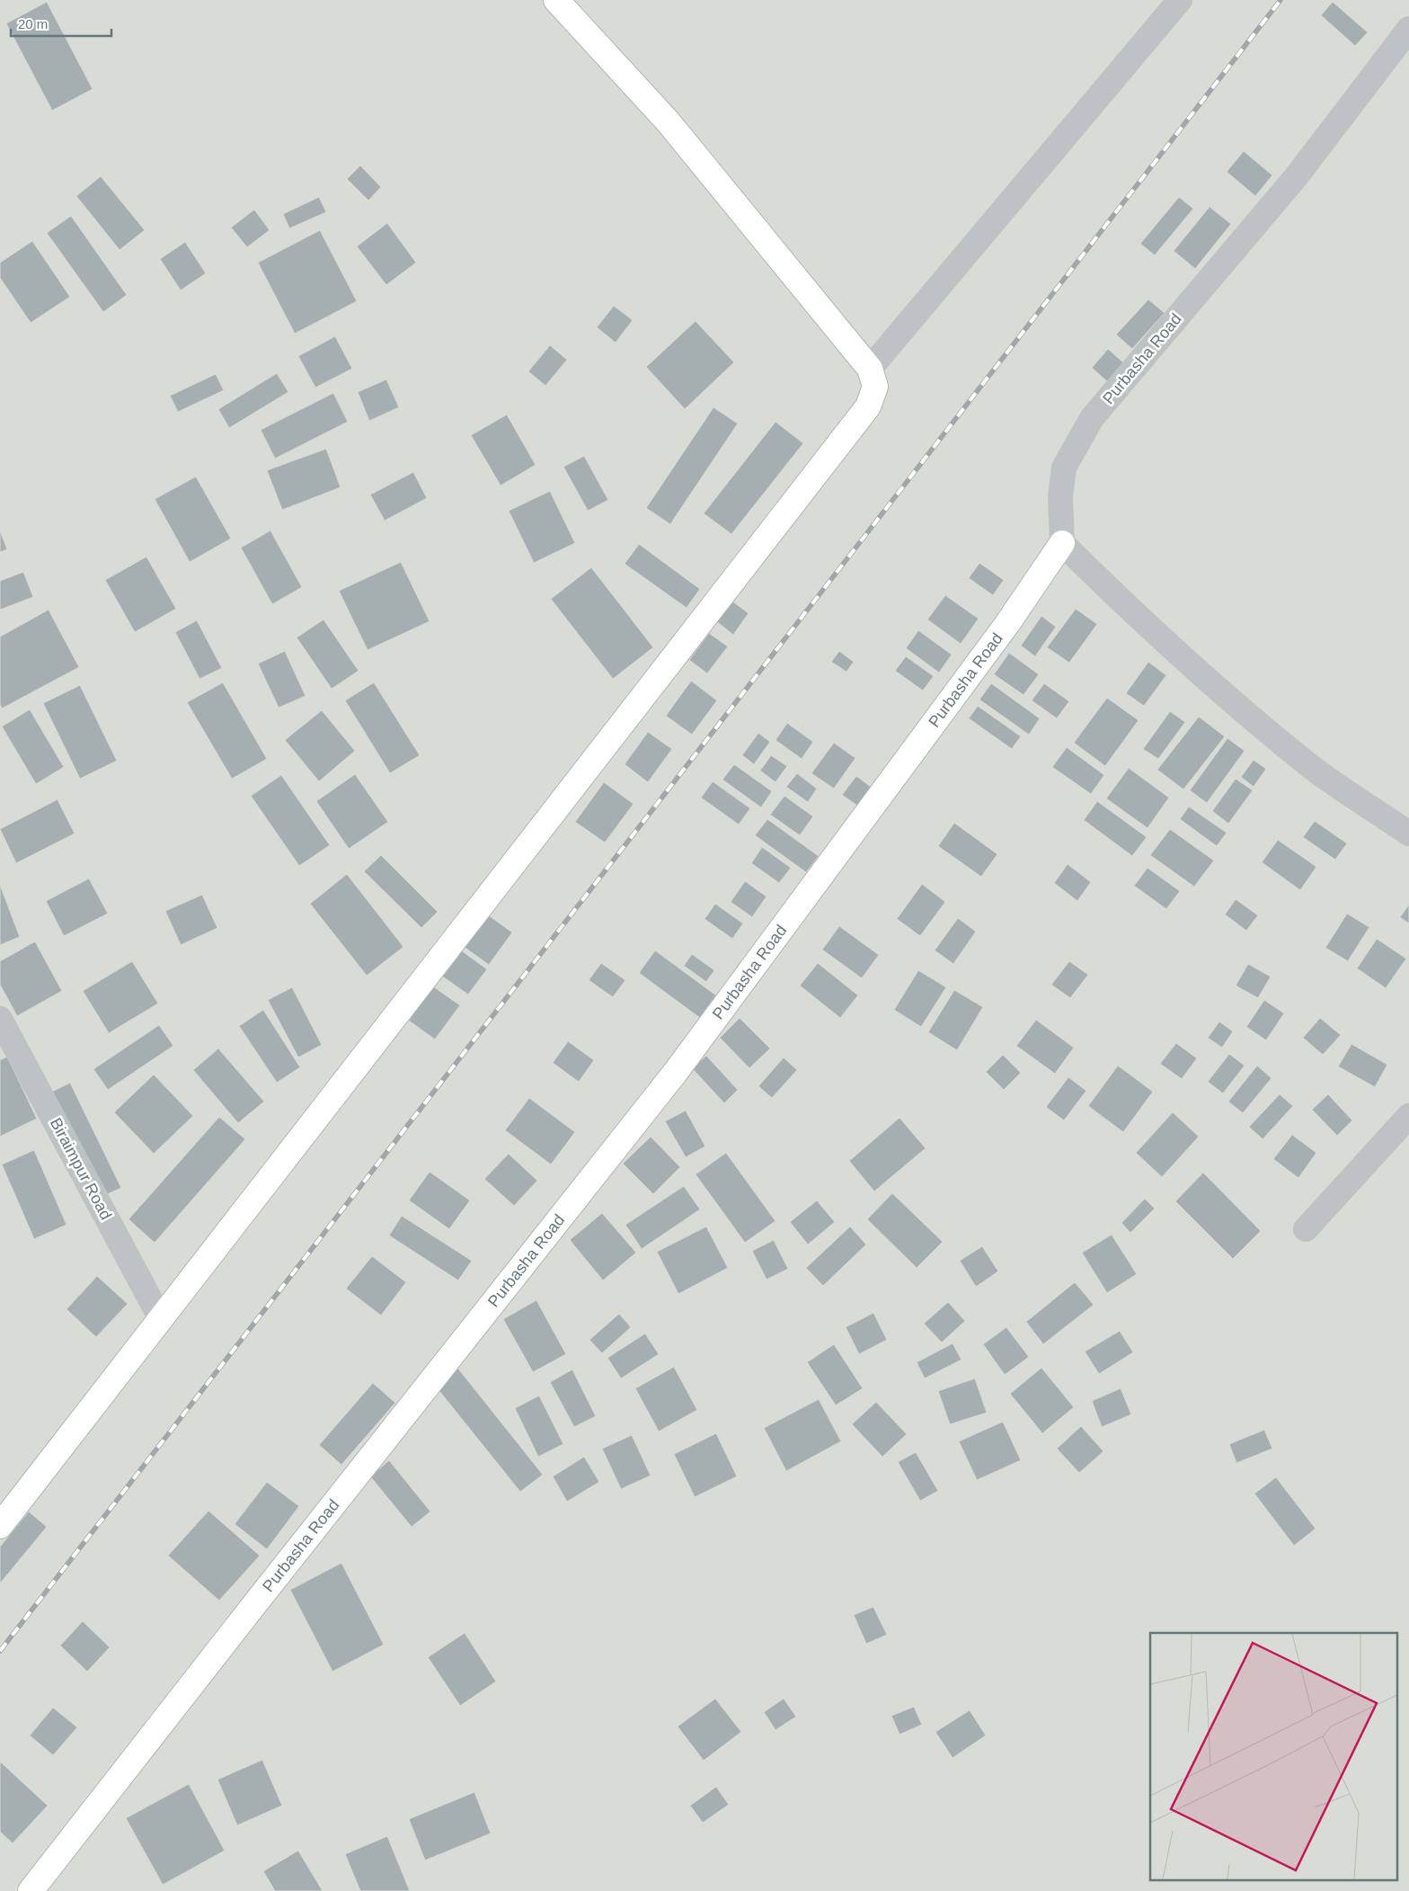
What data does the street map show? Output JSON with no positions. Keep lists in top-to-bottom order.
{
  "streets": {
    "street": ["Purbasha Road", "Biraimpur Road"]
  },
  "scale_bar": "20 m"
}
